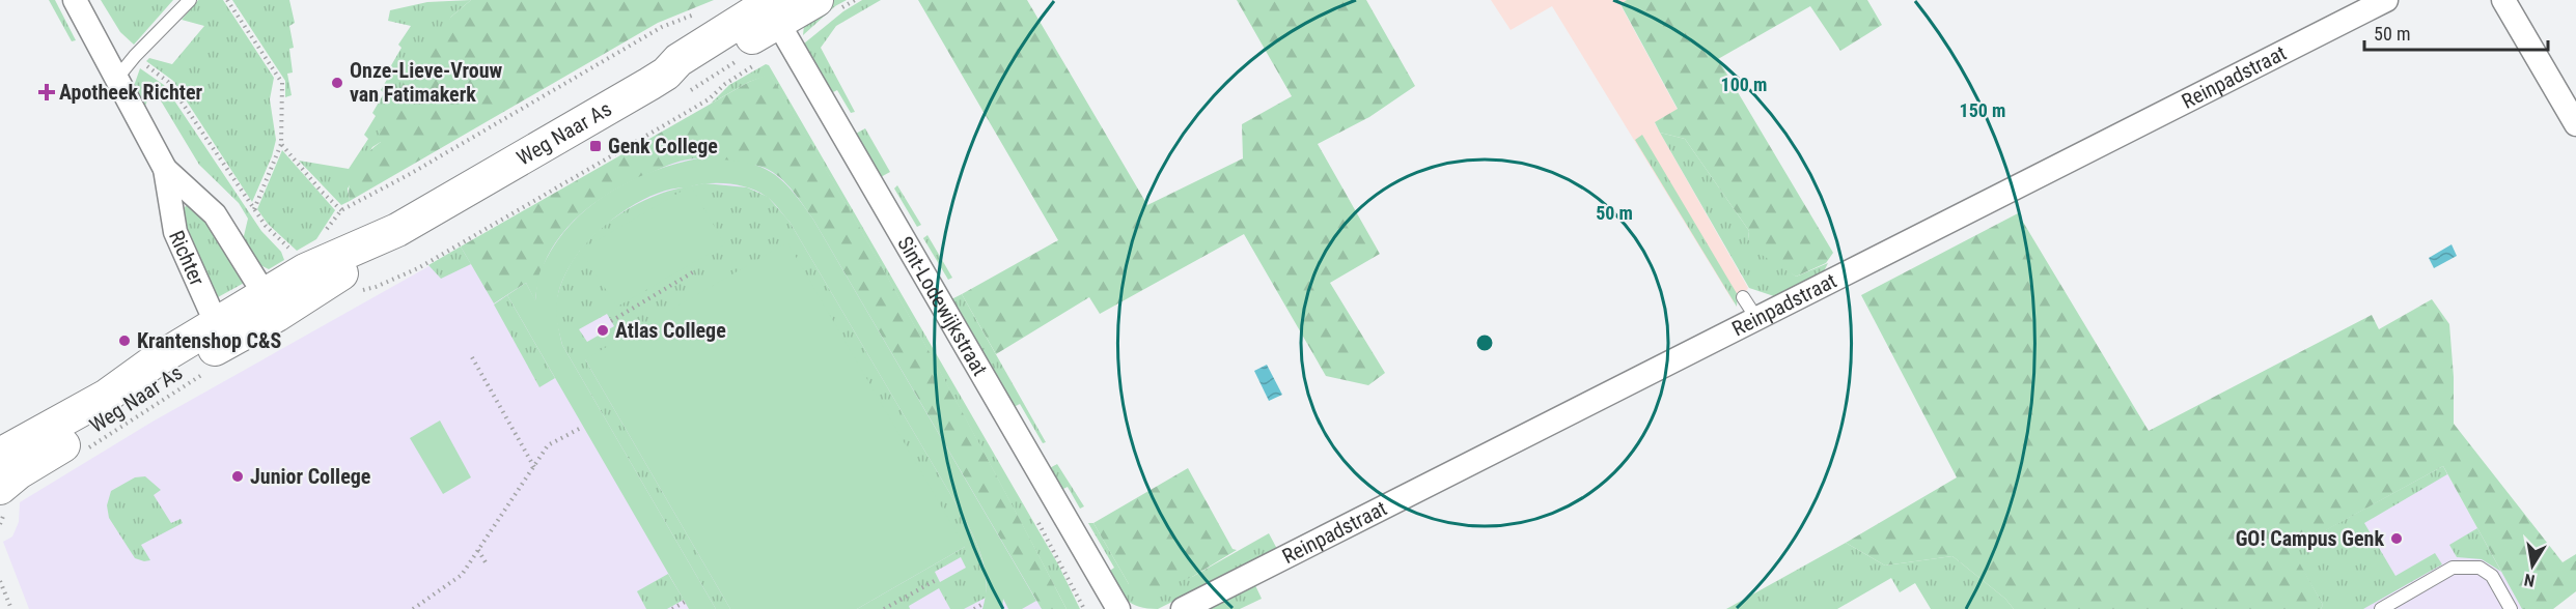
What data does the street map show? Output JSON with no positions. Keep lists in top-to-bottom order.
{
  "streets": {
    "main road": ["Weg Naar As"],
    "street": ["Reinpadstraat", "Richter", "Sint-Lodewijkstraat"]
  },
  "crossings": [
    ["Weg Naar As", "Richter"],
    ["Weg Naar As", "Sint-Lodewijkstraat"]
  ],
  "places": {
    "other": [
      "Onze-Lieve-Vrouw van Fatimakerk",
      "Atlas College",
      "Krantenshop C&S",
      "Junior College",
      "GO! Campus Genk"
    ],
    "health": ["Apotheek Richter"],
    "transit": ["Genk College"]
  },
  "scale_bar": "50 m",
  "north": "bottom",
  "rings": ["100 m", "150 m", "50 m"]
}
